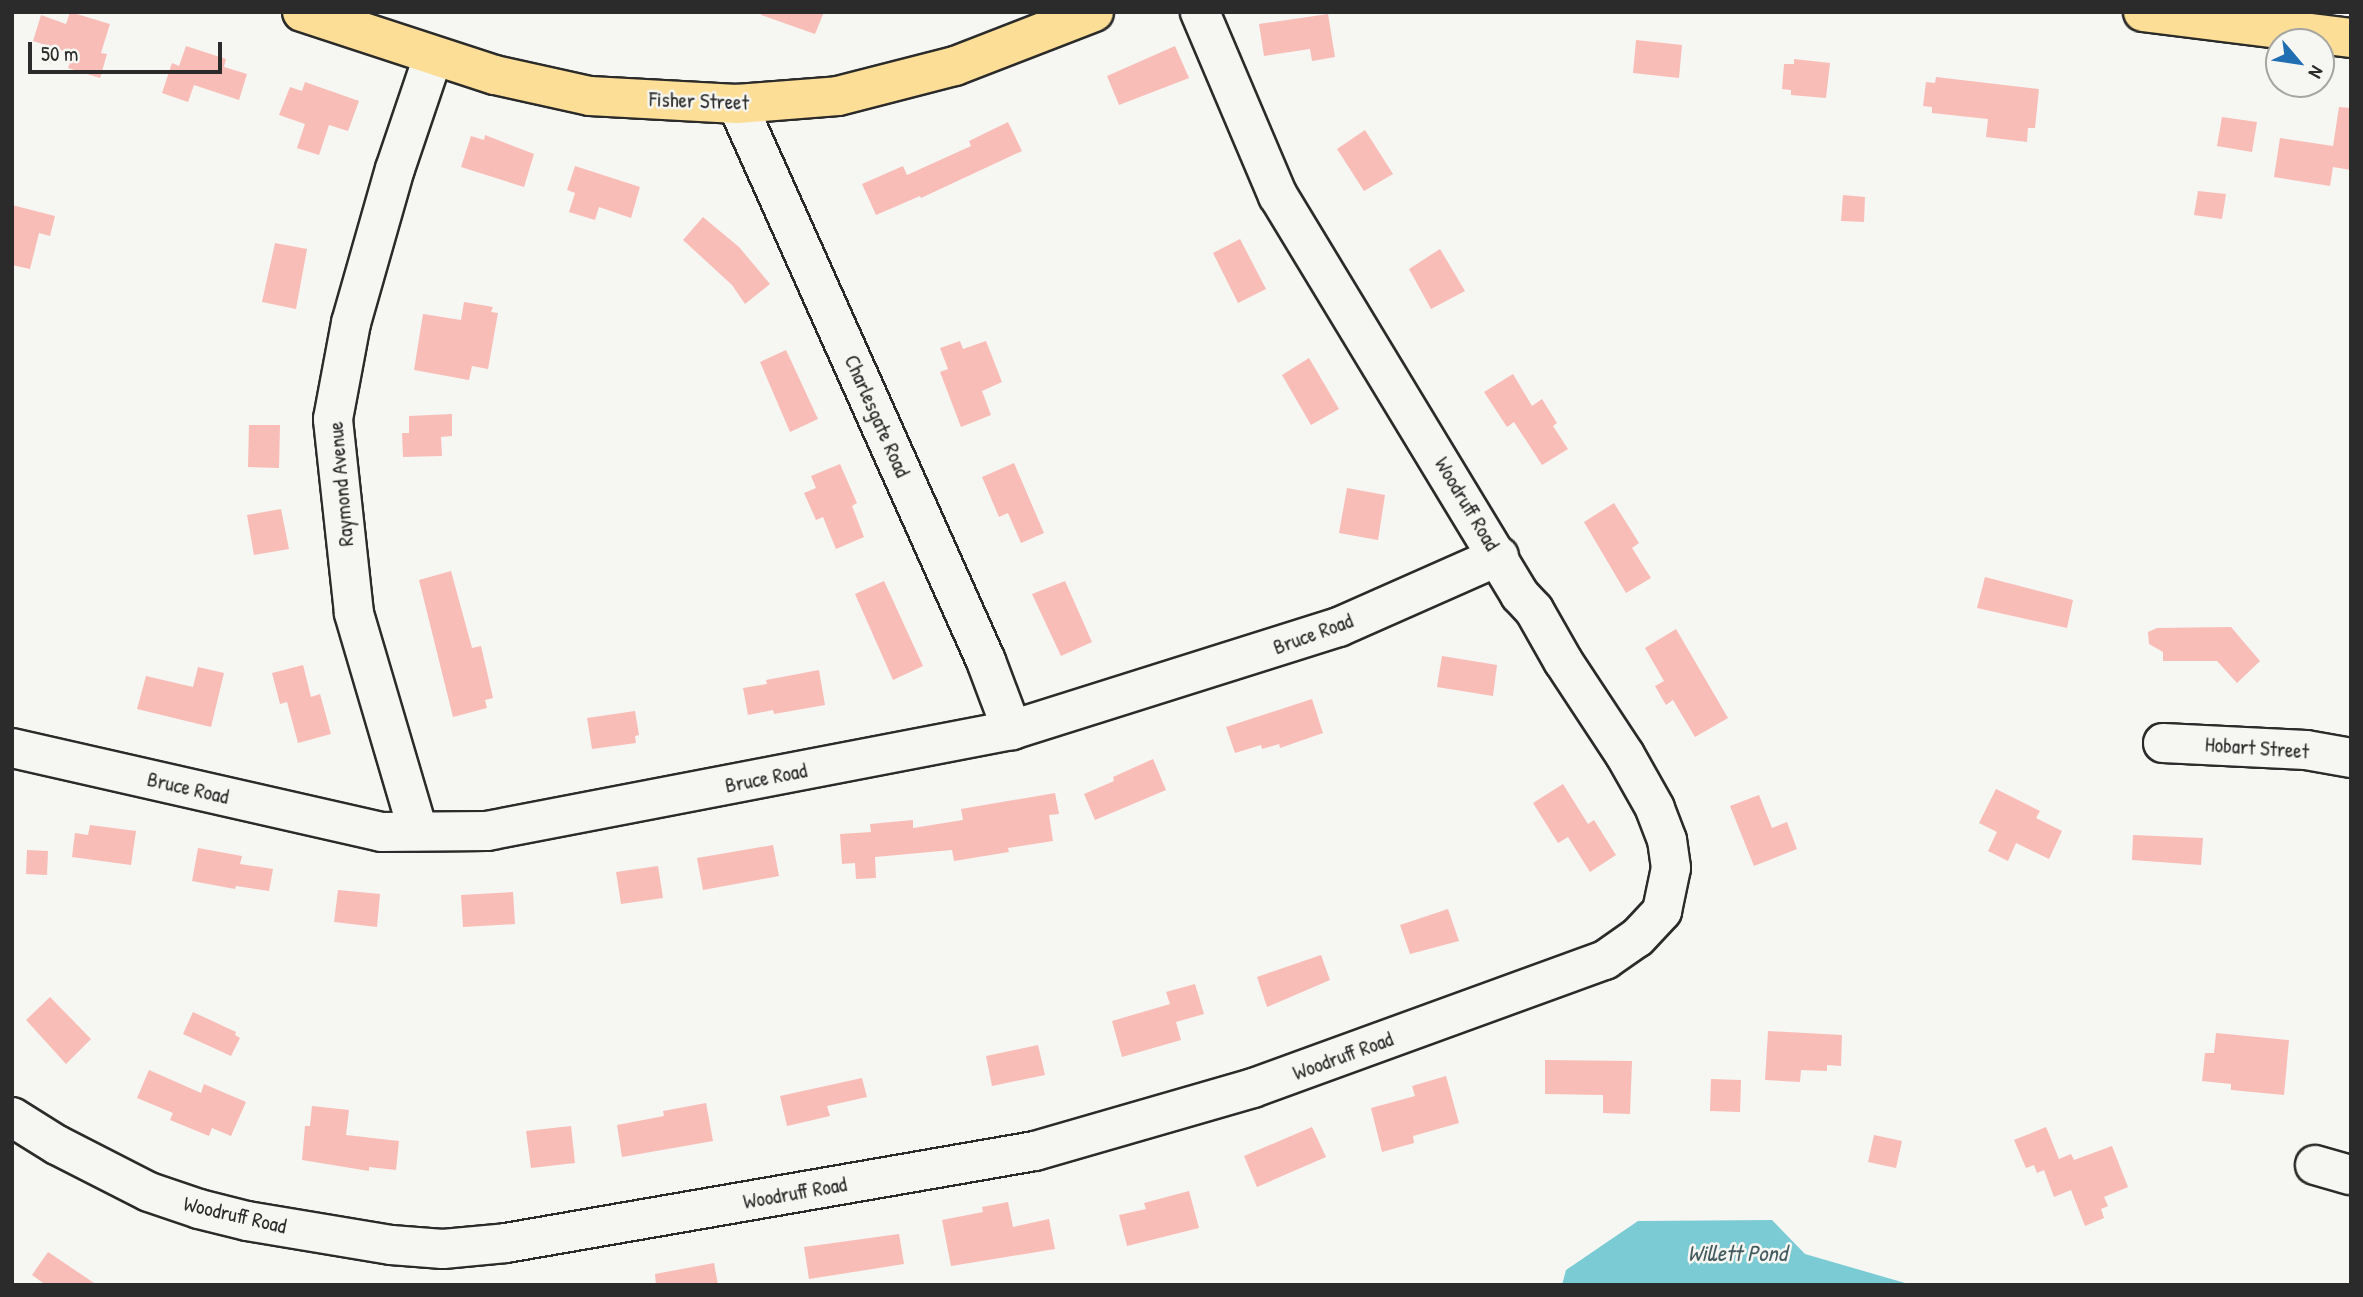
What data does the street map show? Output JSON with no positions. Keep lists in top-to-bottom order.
{
  "streets": {
    "main road": ["Fisher Street"],
    "street": [
      "Charlesgate Road",
      "Raymond Avenue",
      "Woodruff Road",
      "Bruce Road",
      "Hobart Street"
    ]
  },
  "crossings": [
    ["Fisher Street", "Charlesgate Road"],
    ["Fisher Street", "Raymond Avenue"],
    ["Charlesgate Road", "Bruce Road"],
    ["Raymond Avenue", "Bruce Road"],
    ["Woodruff Road", "Bruce Road"]
  ],
  "water": ["Willett Pond"],
  "scale_bar": "50 m",
  "north": "bottom right"
}
